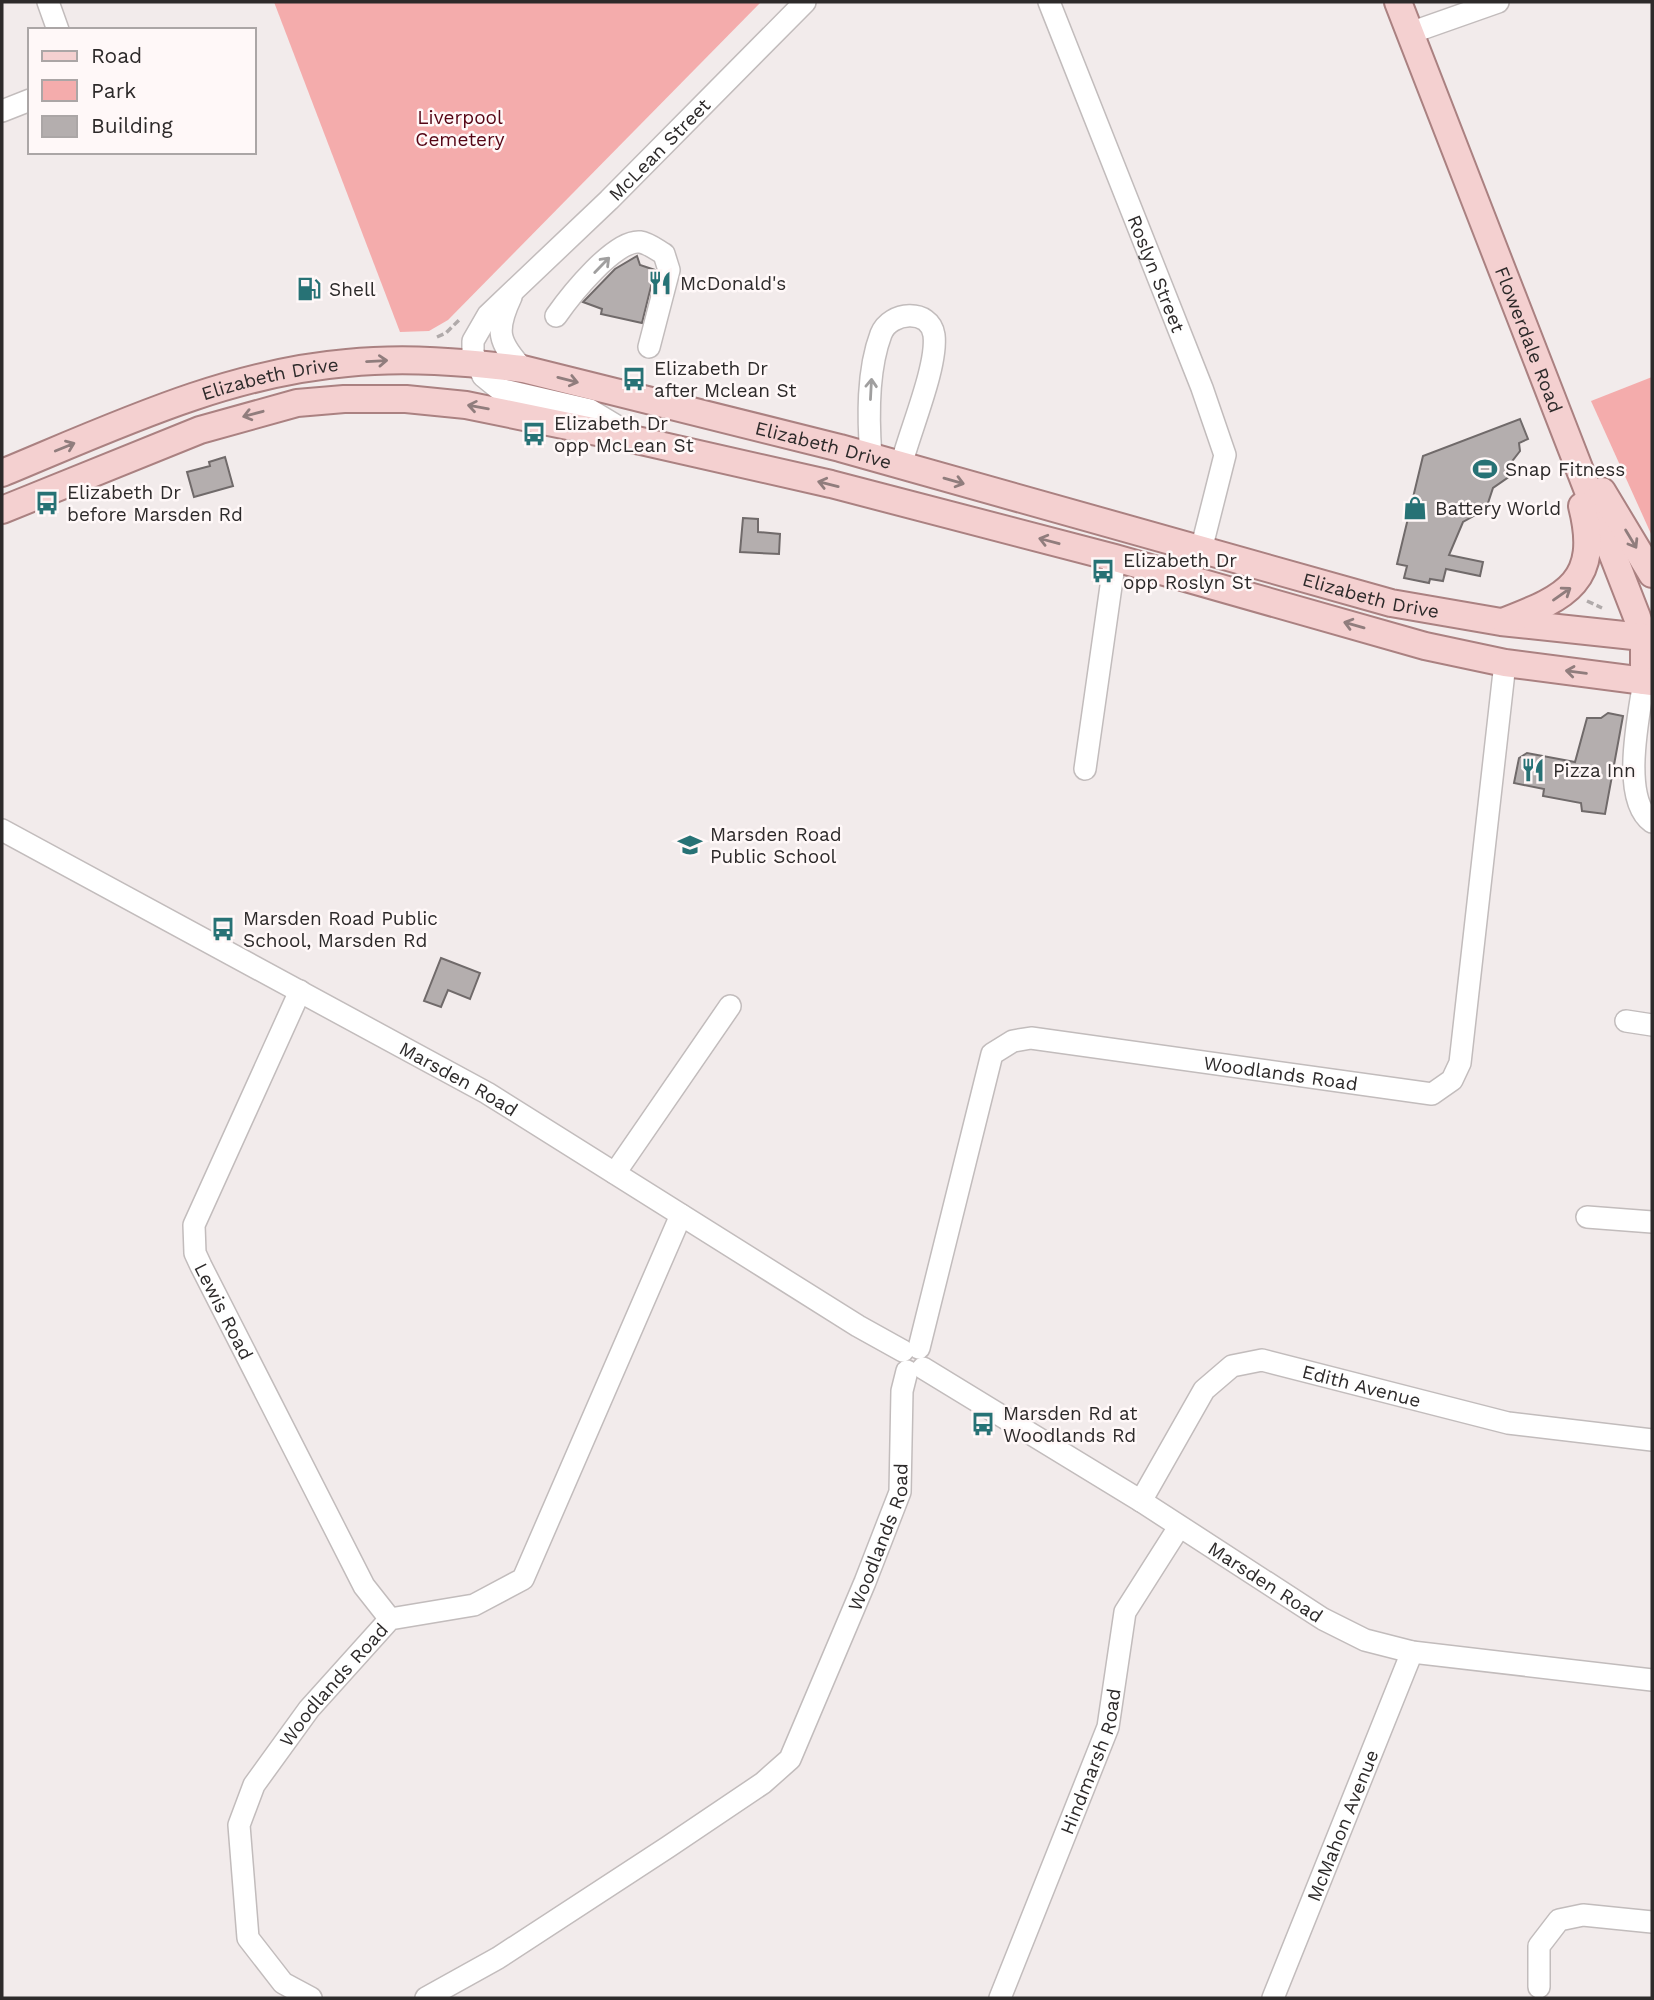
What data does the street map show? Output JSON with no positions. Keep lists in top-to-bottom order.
{
  "streets": {
    "main road": ["Flowerdale Road", "Elizabeth Drive"],
    "street": [
      "McLean Street",
      "Roslyn Street",
      "Woodlands Road",
      "Marsden Road",
      "Lewis Road",
      "Edith Avenue",
      "Hindmarsh Road",
      "McMahon Avenue"
    ]
  },
  "crossings": [
    ["McLean Street", "Elizabeth Drive"],
    ["Roslyn Street", "Elizabeth Drive"],
    ["Flowerdale Road", "Elizabeth Drive"],
    ["Elizabeth Drive", "Woodlands Road"],
    ["Woodlands Road", "Marsden Road"],
    ["Woodlands Road", "Lewis Road"],
    ["Marsden Road", "Lewis Road"],
    ["Marsden Road", "Edith Avenue"],
    ["Marsden Road", "Hindmarsh Road"],
    ["Marsden Road", "McMahon Avenue"]
  ],
  "parks": ["Liverpool Cemetery"],
  "places": {
    "restaurant": ["McDonald's", "Pizza Inn"],
    "fuel station": ["Shell"],
    "bus stop": [
      "Elizabeth Dr after Mclean St",
      "Elizabeth Dr opp McLean St",
      "Elizabeth Dr before Marsden Rd",
      "Elizabeth Dr opp Roslyn St",
      "Marsden Road Public School, Marsden Rd",
      "Marsden Rd at Woodlands Rd"
    ],
    "sports": ["Snap Fitness"],
    "shop": ["Battery World"],
    "school or university": ["Marsden Road Public School"]
  },
  "legend": ["Road", "Park", "Building"]
}
